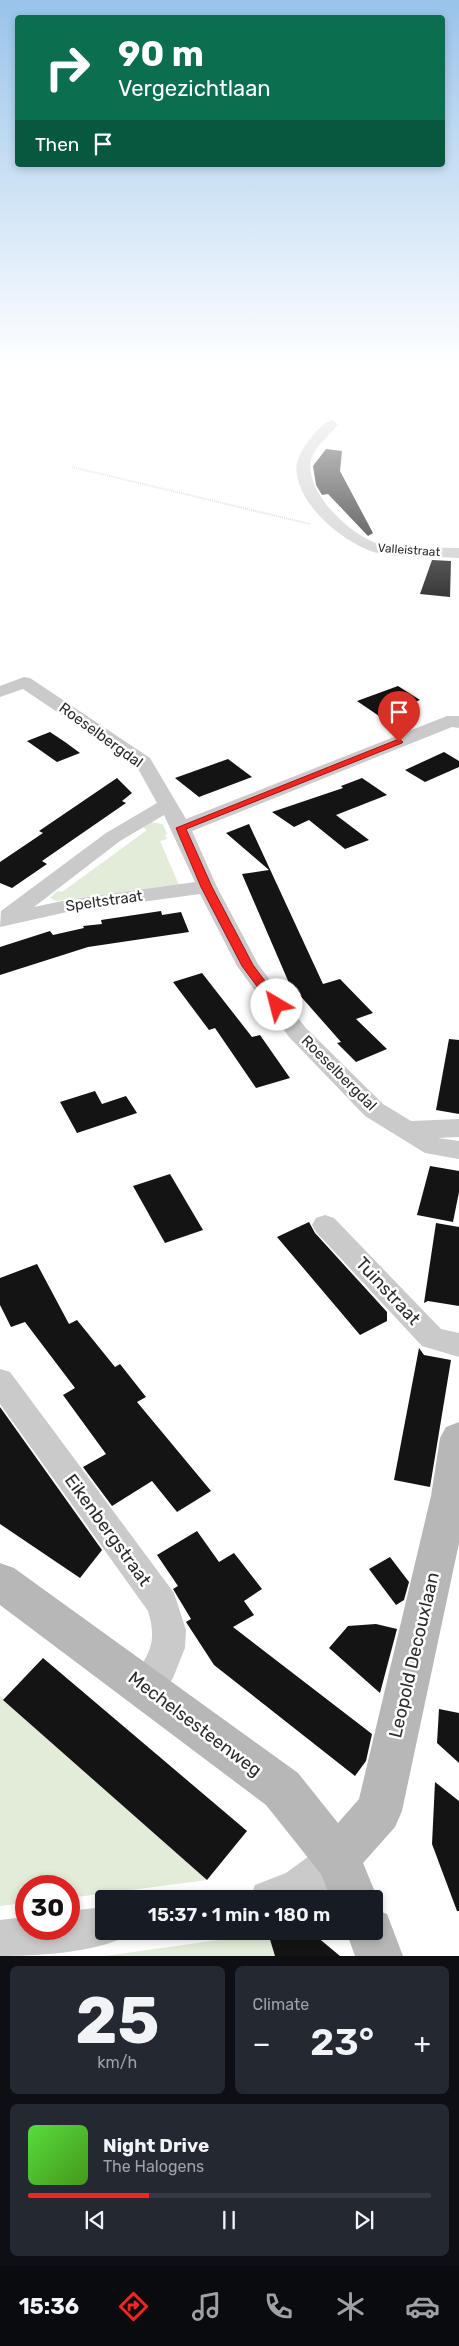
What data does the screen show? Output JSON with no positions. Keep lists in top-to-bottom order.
{
  "streets": {
    "street": [
      "Valleistraat",
      "Roeselbergdal",
      "Speltstraat",
      "Tuinstraat",
      "Eikenbergstraat",
      "Leopold Decouxlaan",
      "Mechelsesteenweg"
    ]
  },
  "crossings": [
    ["Roeselbergdal", "Speltstraat"],
    ["Eikenbergstraat", "Mechelsesteenweg"],
    ["Leopold Decouxlaan", "Mechelsesteenweg"]
  ],
  "page": {
    "turn": ["90 m", "Vergezichtlaan"],
    "then": "Then",
    "limit": "30",
    "trip": "15:37 · 1 min · 180 m",
    "tile": [
      ["25", "km/h"],
      "Climate"
    ],
    "heat": ["−", "23°", "+"],
    "song": ["Night Drive", "The Halogens"],
    "tabs": "15:36"
  }
}
